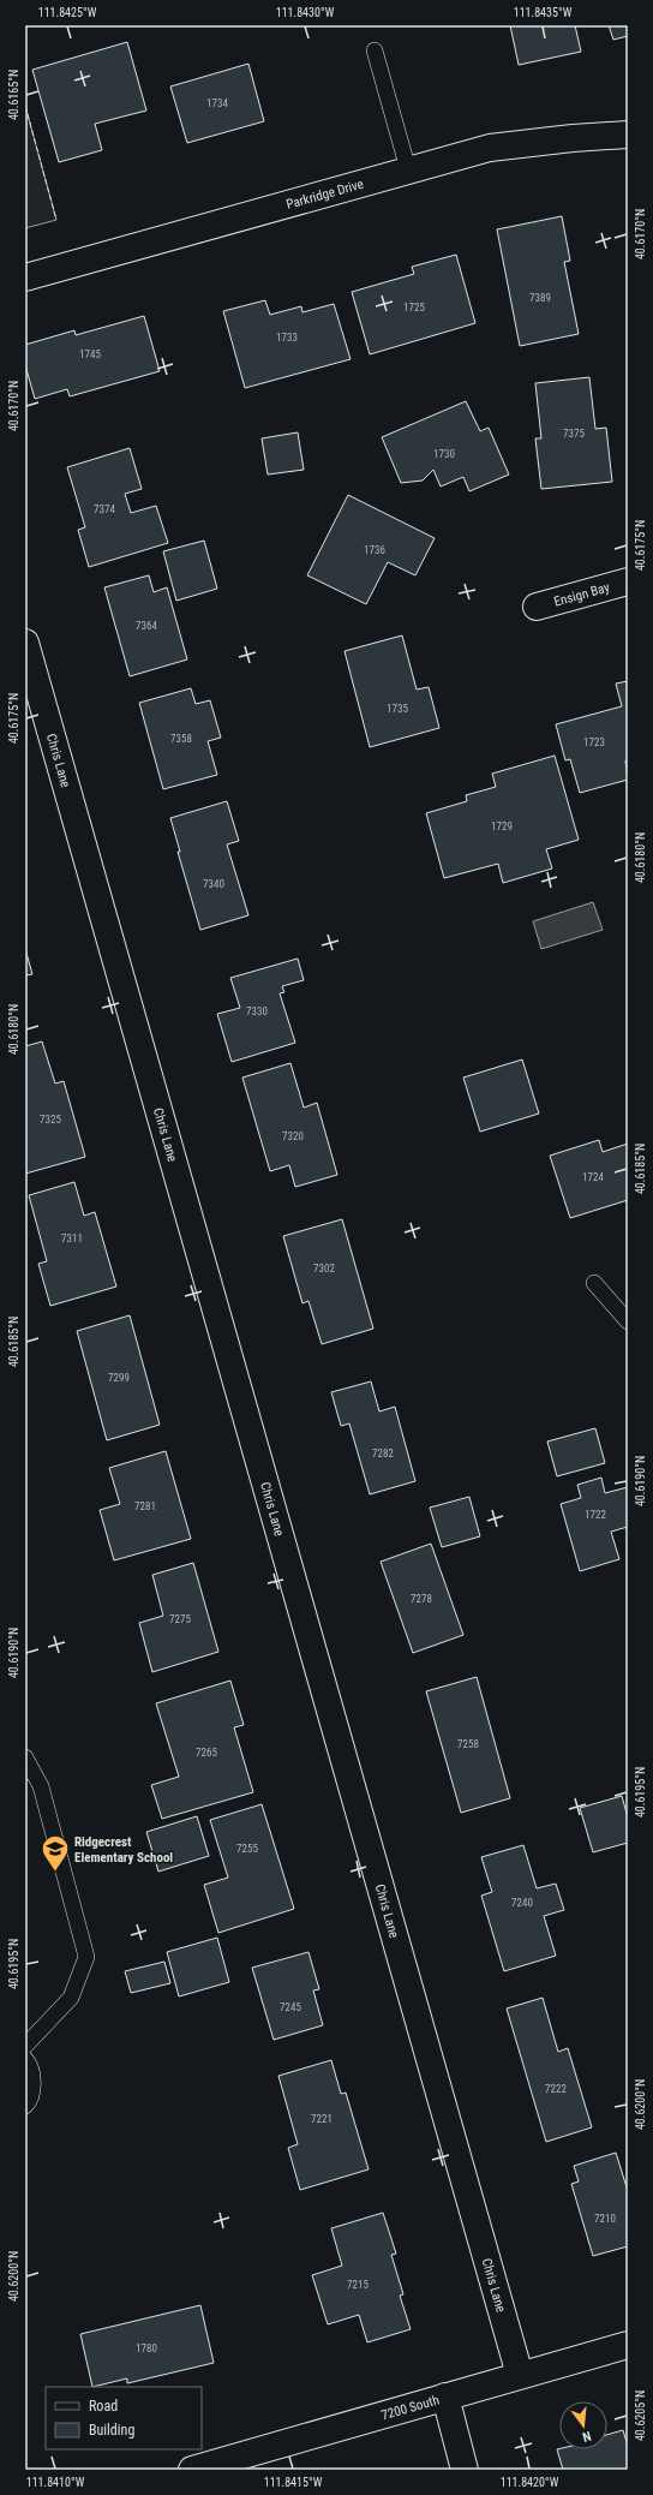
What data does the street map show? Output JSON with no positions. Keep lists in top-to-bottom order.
{
  "streets": {
    "street": [
      "Parkridge Drive",
      "Ensign Bay",
      "Chris Lane",
      "7200 South"
    ]
  },
  "crossings": [
    ["Chris Lane", "7200 South"]
  ],
  "places": {
    "school or university": ["Ridgecrest Elementary School"]
  },
  "house_numbers": [
    "1734",
    "7389",
    "1725",
    "1733",
    "1745",
    "7375",
    "1730",
    "7374",
    "1736",
    "7364",
    "1735",
    "7358",
    "1723",
    "1729",
    "7340",
    "7330",
    "7325",
    "7320",
    "1724",
    "7311",
    "7302",
    "7299",
    "7282",
    "7281",
    "1722",
    "7278",
    "7275",
    "7258",
    "7265",
    "7255",
    "7240",
    "7245",
    "7222",
    "7221",
    "7210",
    "7215",
    "1780"
  ],
  "legend": ["Road", "Building"],
  "north": "bottom",
  "coordinates": [
    "111.8425°W",
    "111.8430°W",
    "111.8435°W",
    "40.6165°N",
    "40.6170°N",
    "40.6175°N",
    "40.6180°N",
    "40.6185°N",
    "40.6190°N",
    "40.6195°N",
    "40.6200°N",
    "40.6205°N",
    "111.8410°W",
    "111.8415°W",
    "111.8420°W"
  ]
}
